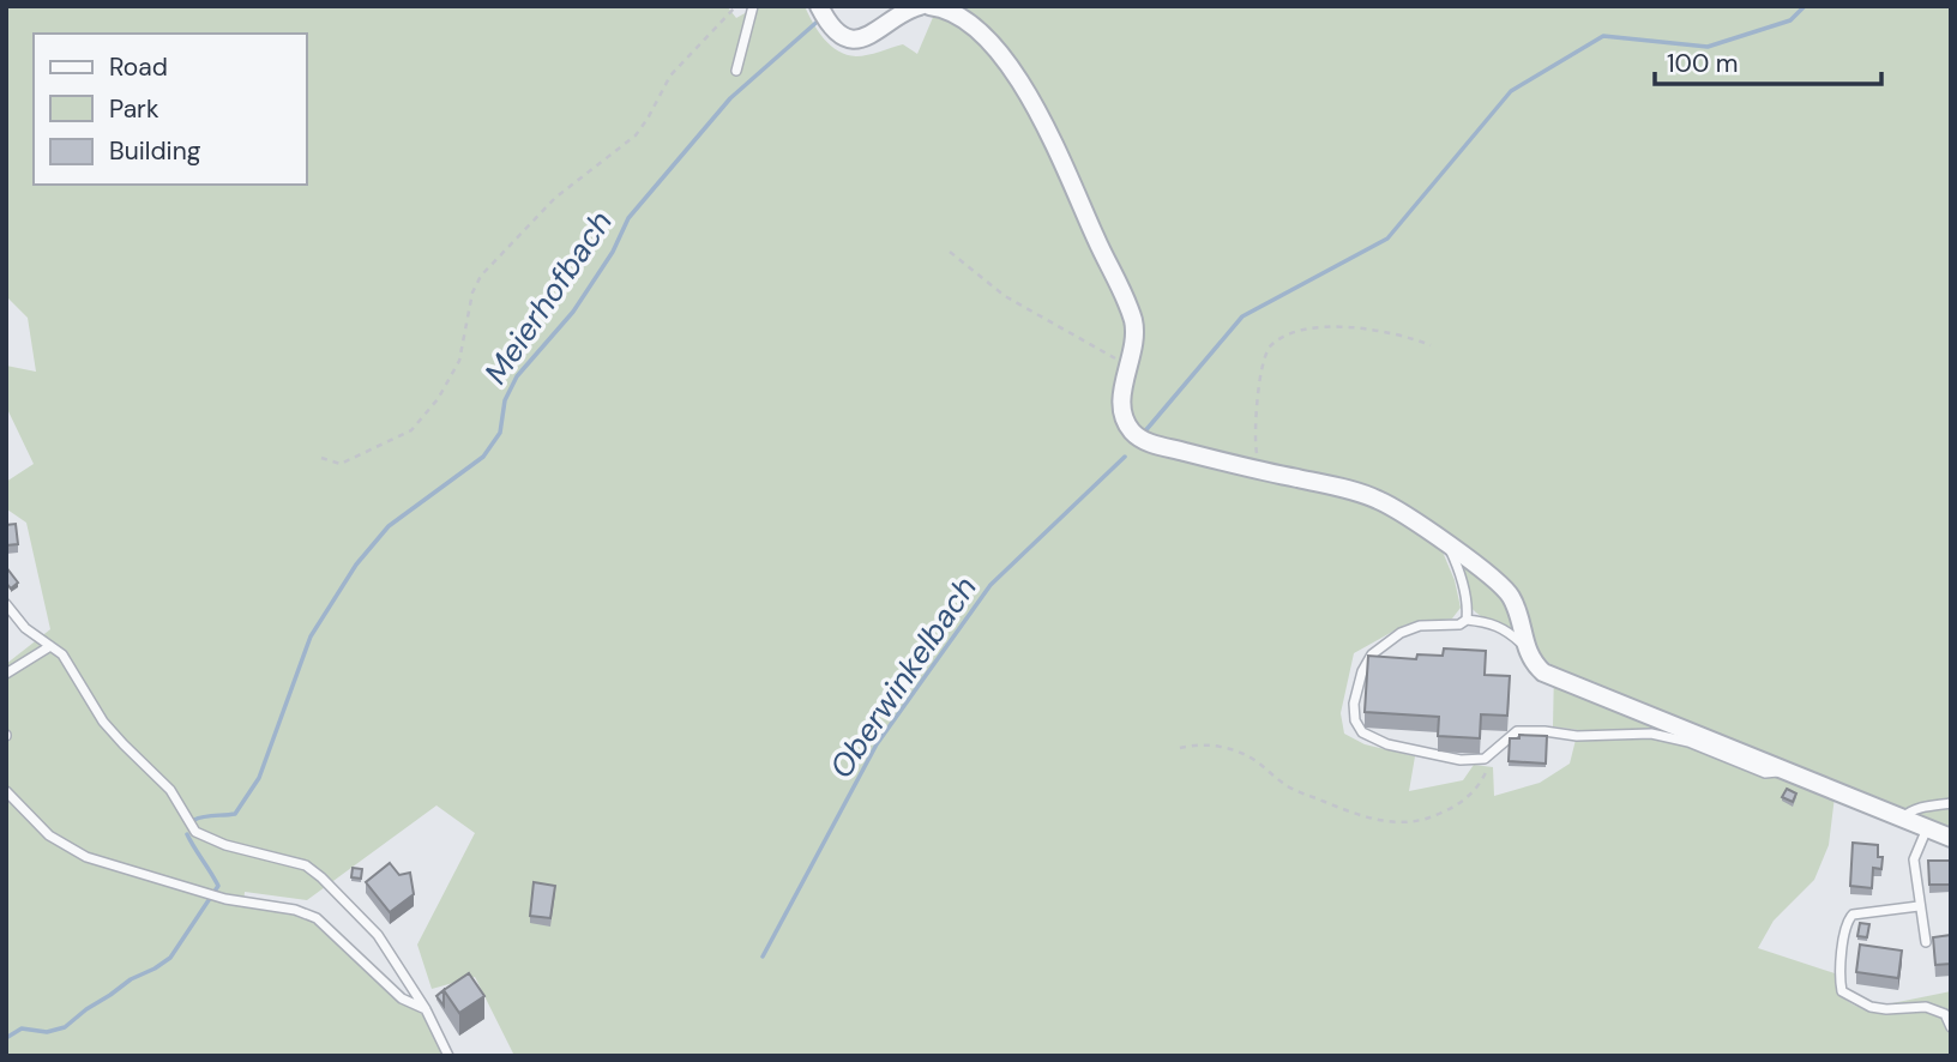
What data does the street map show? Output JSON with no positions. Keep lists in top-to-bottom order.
{
  "water": ["Meierhofbach", "Oberwinkelbach"],
  "legend": ["Road", "Park", "Building"],
  "scale_bar": "100 m"
}
